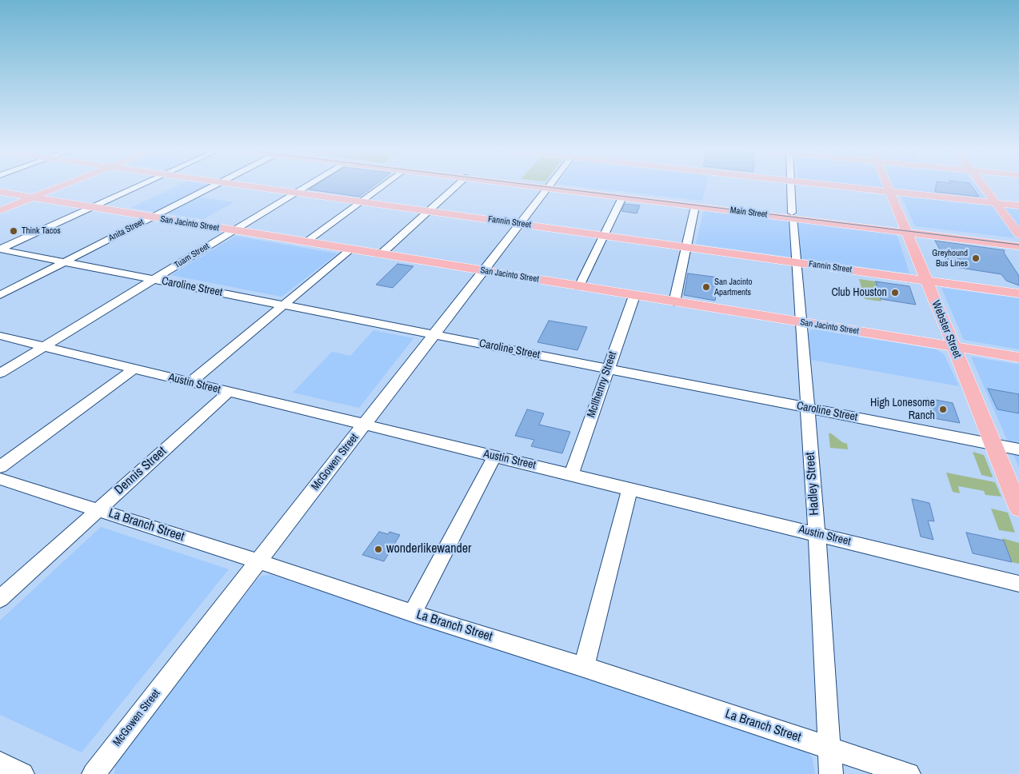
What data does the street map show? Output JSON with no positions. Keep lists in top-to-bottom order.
{
  "streets": {
    "main road": [
      "Main Street",
      "Fannin Street",
      "San Jacinto Street",
      "Webster Street"
    ],
    "street": [
      "Anita Street",
      "Tuam Street",
      "Caroline Street",
      "Austin Street",
      "McIlhenny Street",
      "McGowen Street",
      "Dennis Street",
      "Hadley Street",
      "La Branch Street"
    ]
  },
  "crossings": [
    ["Main Street", "Webster Street"],
    ["Main Street", "Hadley Street"],
    ["Fannin Street", "Tuam Street"],
    ["Fannin Street", "Webster Street"],
    ["Fannin Street", "McGowen Street"],
    ["Fannin Street", "Hadley Street"],
    ["San Jacinto Street", "Anita Street"],
    ["San Jacinto Street", "Tuam Street"],
    ["San Jacinto Street", "Webster Street"],
    ["San Jacinto Street", "McIlhenny Street"],
    ["San Jacinto Street", "McGowen Street"],
    ["San Jacinto Street", "Hadley Street"],
    ["Anita Street", "Caroline Street"],
    ["Tuam Street", "Caroline Street"],
    ["Tuam Street", "Austin Street"],
    ["Caroline Street", "Webster Street"],
    ["Caroline Street", "McIlhenny Street"],
    ["Caroline Street", "McGowen Street"],
    ["Caroline Street", "Hadley Street"],
    ["Austin Street", "McIlhenny Street"],
    ["Austin Street", "McGowen Street"],
    ["Austin Street", "Dennis Street"],
    ["Austin Street", "Hadley Street"],
    ["McGowen Street", "La Branch Street"],
    ["Dennis Street", "La Branch Street"],
    ["Hadley Street", "La Branch Street"]
  ],
  "places": [
    "Think Tacos",
    "Greyhound Bus Lines",
    "San Jacinto Apartments",
    "Club Houston",
    "High Lonesome Ranch",
    "wonderlikewander"
  ]
}
